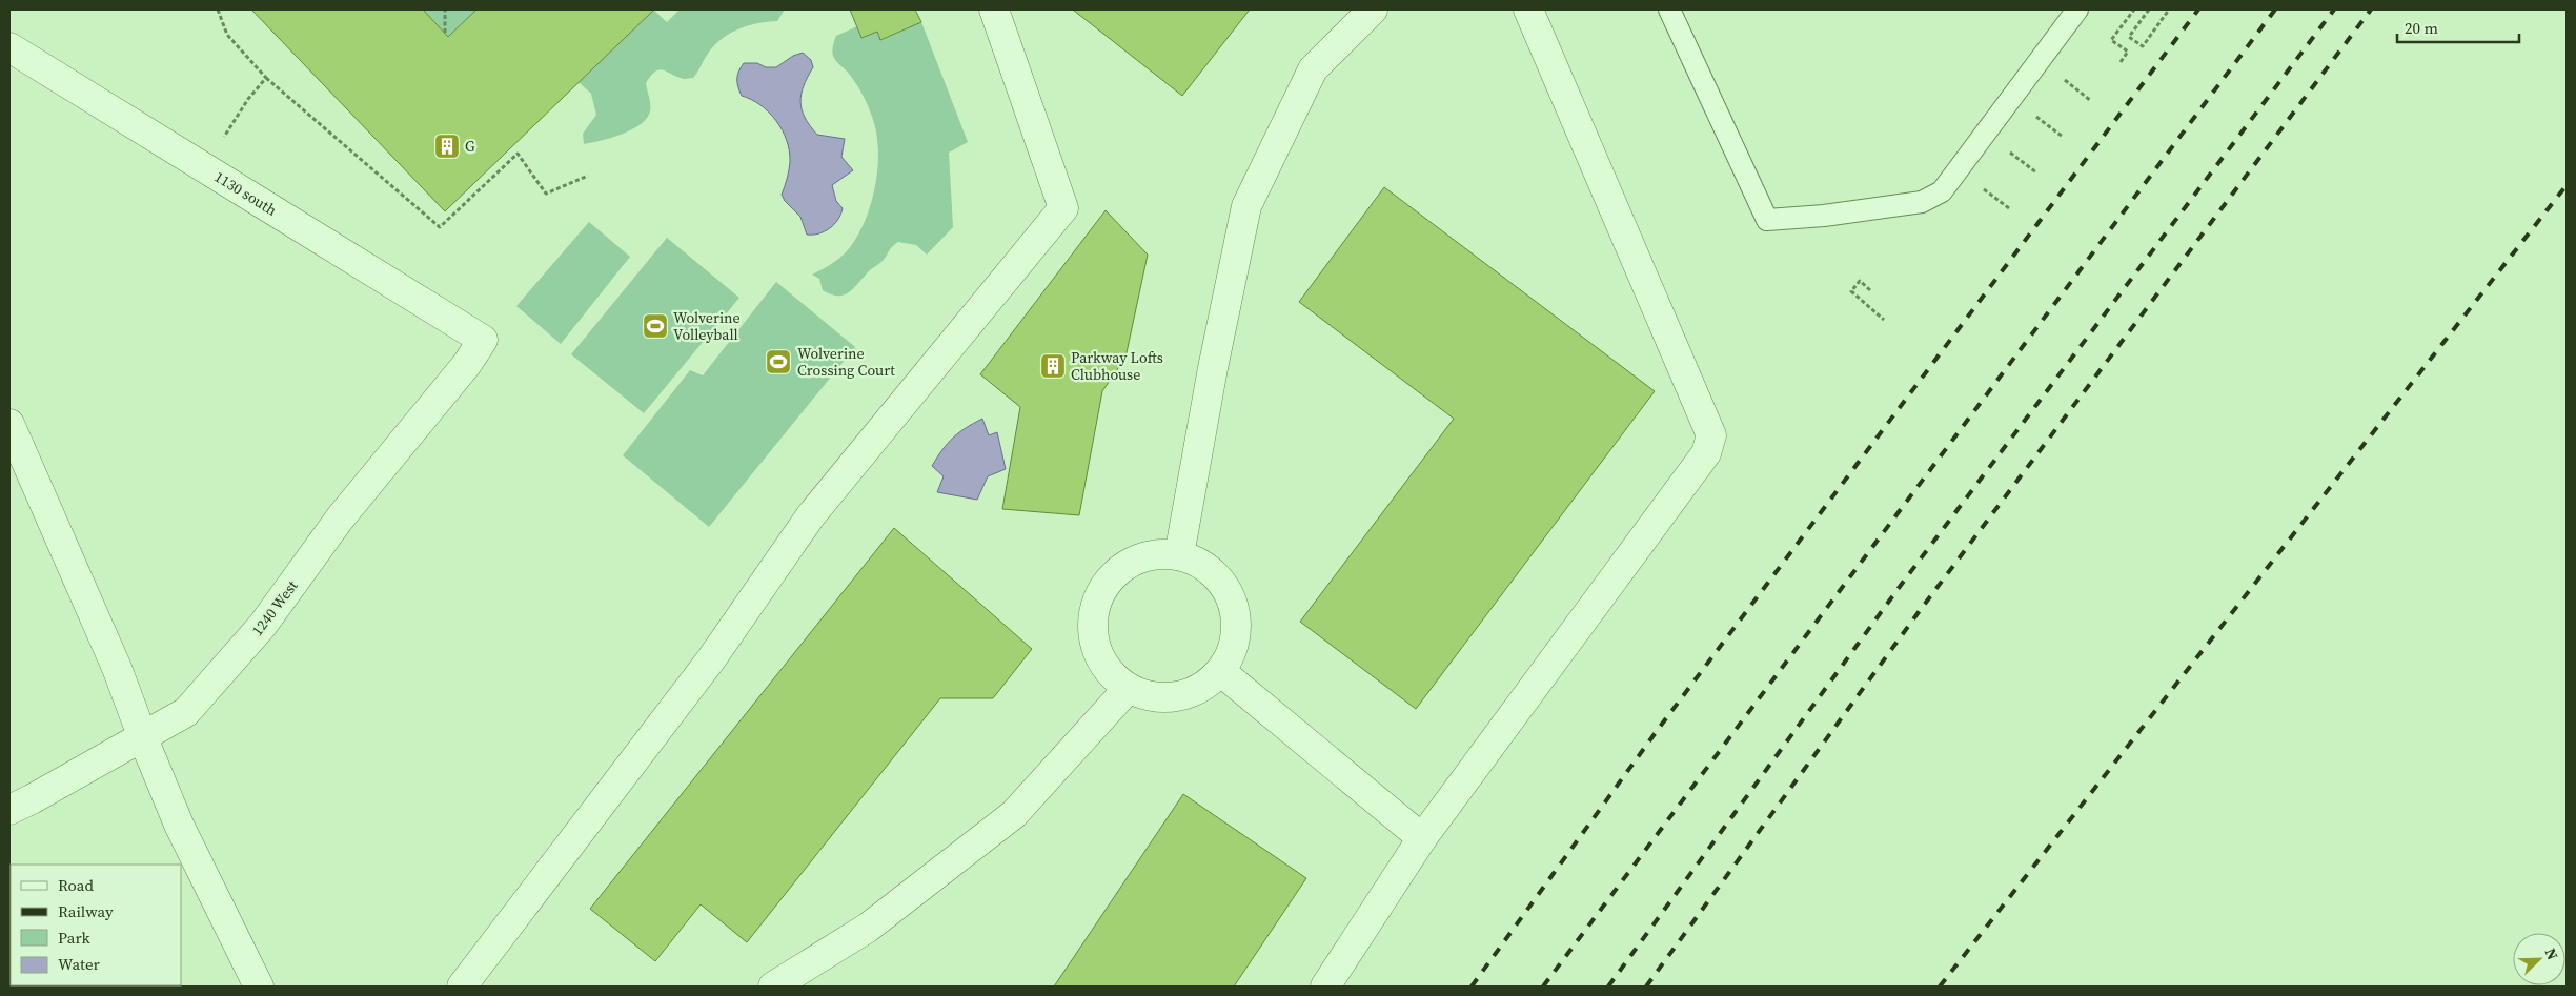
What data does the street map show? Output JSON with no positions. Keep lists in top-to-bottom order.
{
  "streets": {
    "street": ["1130 south", "1240 West"]
  },
  "crossings": [
    ["1130 south", "1240 West"]
  ],
  "places": {
    "building": ["G", "Parkway Lofts Clubhouse"],
    "sports": ["Wolverine Volleyball", "Wolverine Crossing Court"]
  },
  "legend": [
    "Road",
    "Railway",
    "Park",
    "Water"
  ],
  "scale_bar": "20 m",
  "north": "top right"
}
